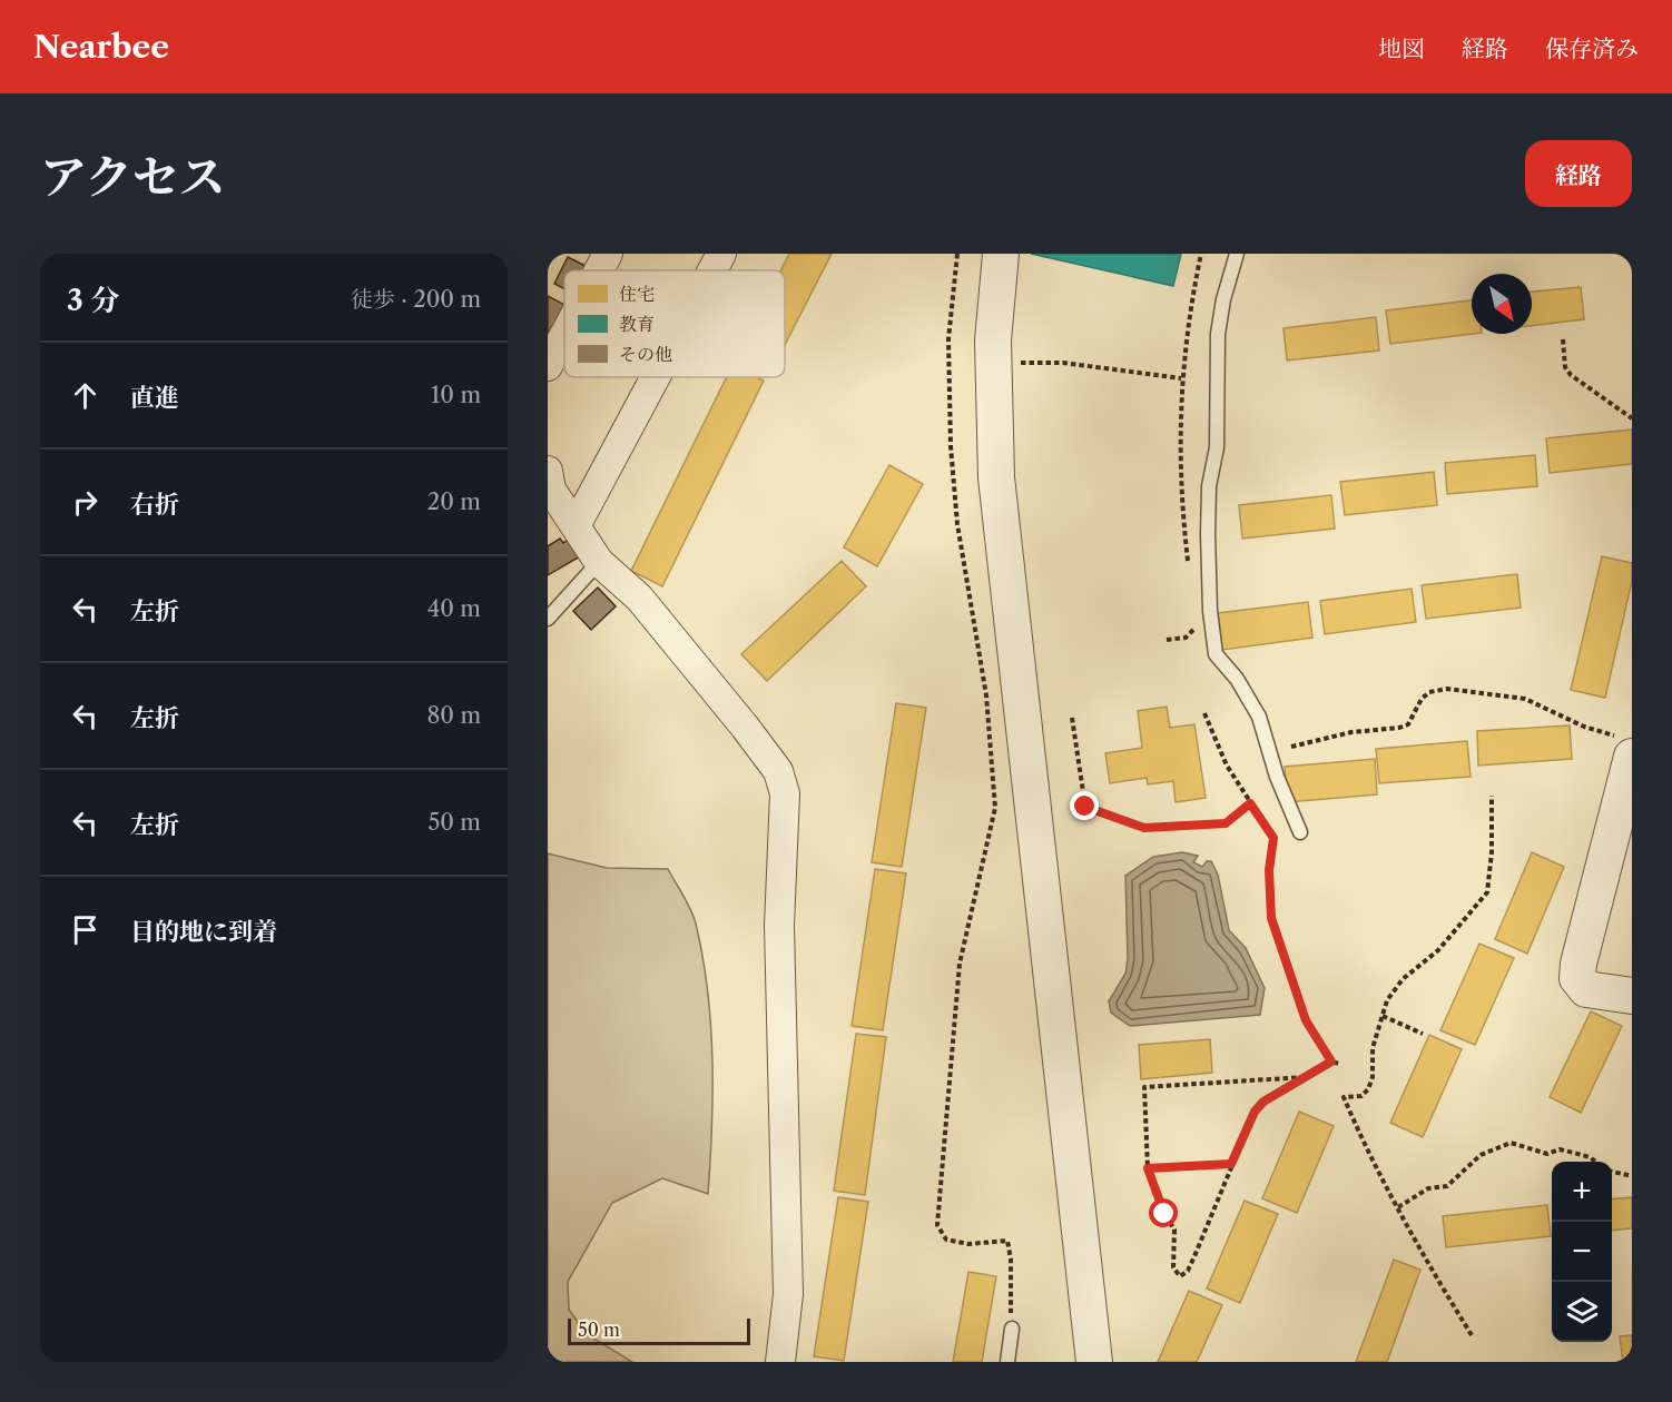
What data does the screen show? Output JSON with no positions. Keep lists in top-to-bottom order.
{
  "legend": ["住宅", "教育", "その他"],
  "scale_bar": "50 m",
  "north": "bottom right",
  "page": {
    "header": "Nearbee",
    "nav": ["地図", "経路", "保存済み"],
    "title": "アクセス",
    "buttons": "経路",
    "heading": ["3 分", "徒歩 · 200 m"],
    "list": [
      ["直進", "10 m"],
      ["右折", "20 m"],
      ["左折", "40 m"],
      ["左折", "80 m"],
      ["左折", "50 m"],
      "目的地に到着"
    ],
    "map_buttons": ["+", "−"],
    "scale": "50 m"
  }
}
